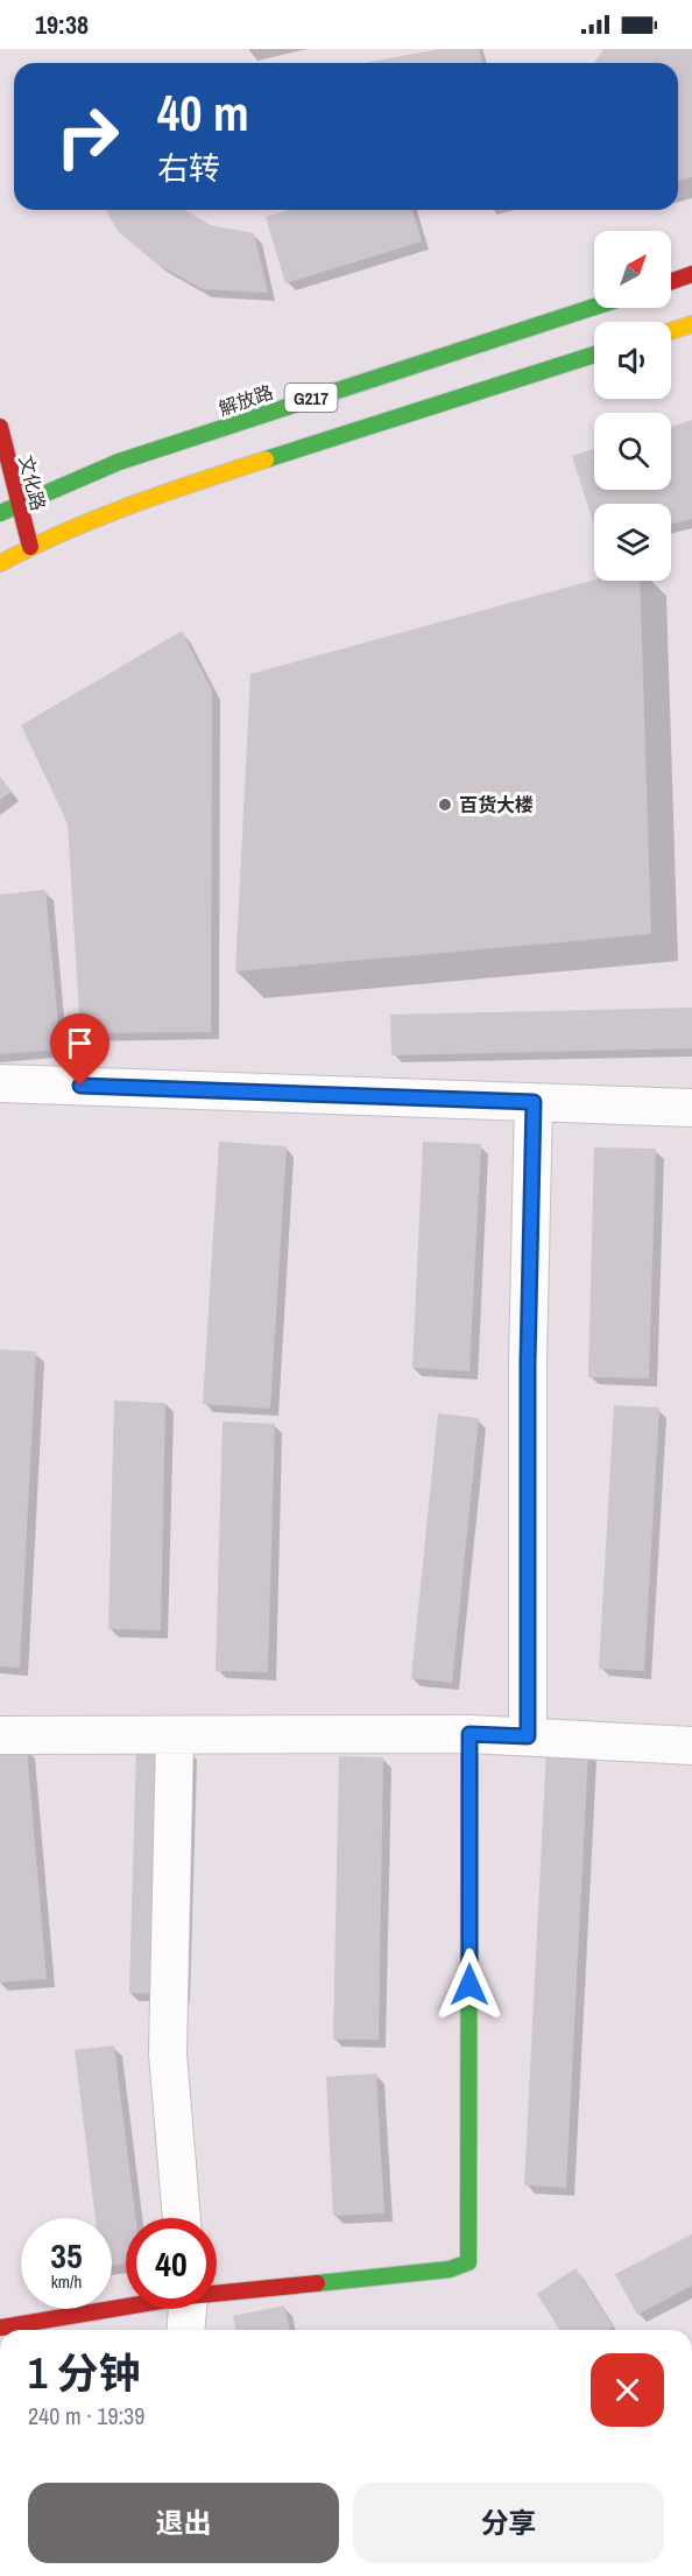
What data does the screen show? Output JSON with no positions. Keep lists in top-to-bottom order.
{
  "streets": {
    "main road": ["G217", "解放路", "文化路"]
  },
  "crossings": [
    ["G217", "文化路"],
    ["解放路", "文化路"]
  ],
  "places": ["百货大楼"],
  "north": "top right",
  "page": {
    "status": "19:38",
    "turn": ["40 m", "右转"],
    "speed": "35 km/h",
    "limit": "40",
    "heading": ["1 分钟", "240 m · 19:39"],
    "buttons": ["退出", "分享"]
  }
}
